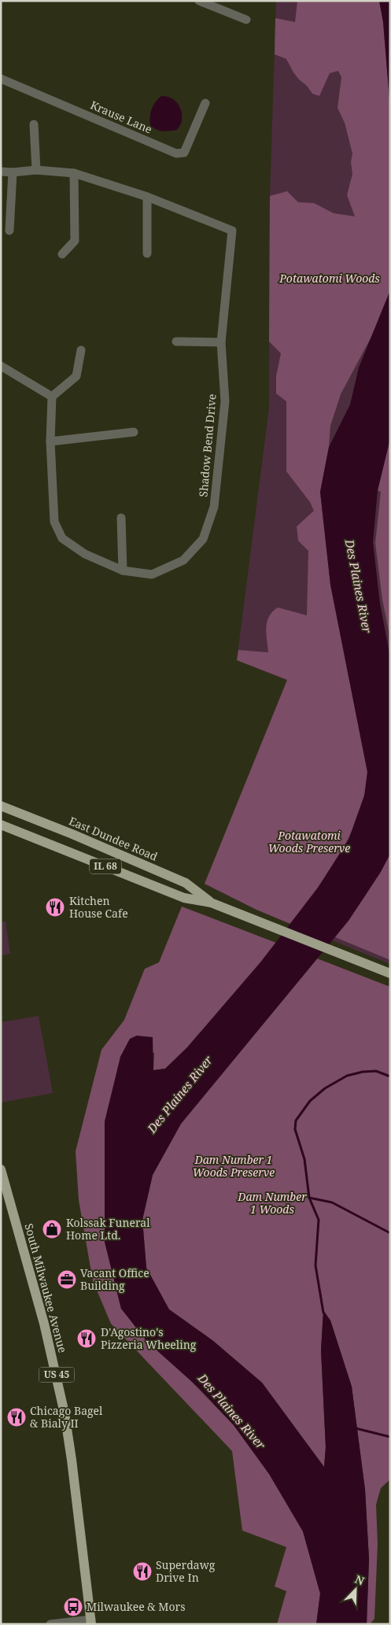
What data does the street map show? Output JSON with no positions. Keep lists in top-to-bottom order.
{
  "streets": {
    "main road": [
      "East Dundee Road",
      "IL 68",
      "South Milwaukee Avenue",
      "US 45"
    ],
    "street": ["Krause Lane", "Shadow Bend Drive"]
  },
  "water": ["Des Plaines River"],
  "parks": [
    "Potawatomi Woods",
    "Potawatomi Woods Preserve",
    "Dam Number 1 Woods Preserve",
    "Dam Number 1 Woods"
  ],
  "places": {
    "restaurant": [
      "Kitchen House Cafe",
      "D'Agostino's Pizzeria Wheeling",
      "Chicago Bagel & Bialy II",
      "Superdawg Drive In"
    ],
    "shop": ["Kolssak Funeral Home Ltd."],
    "office": ["Vacant Office Building"],
    "bus stop": ["Milwaukee & Mors"]
  },
  "north": "top right"
}
